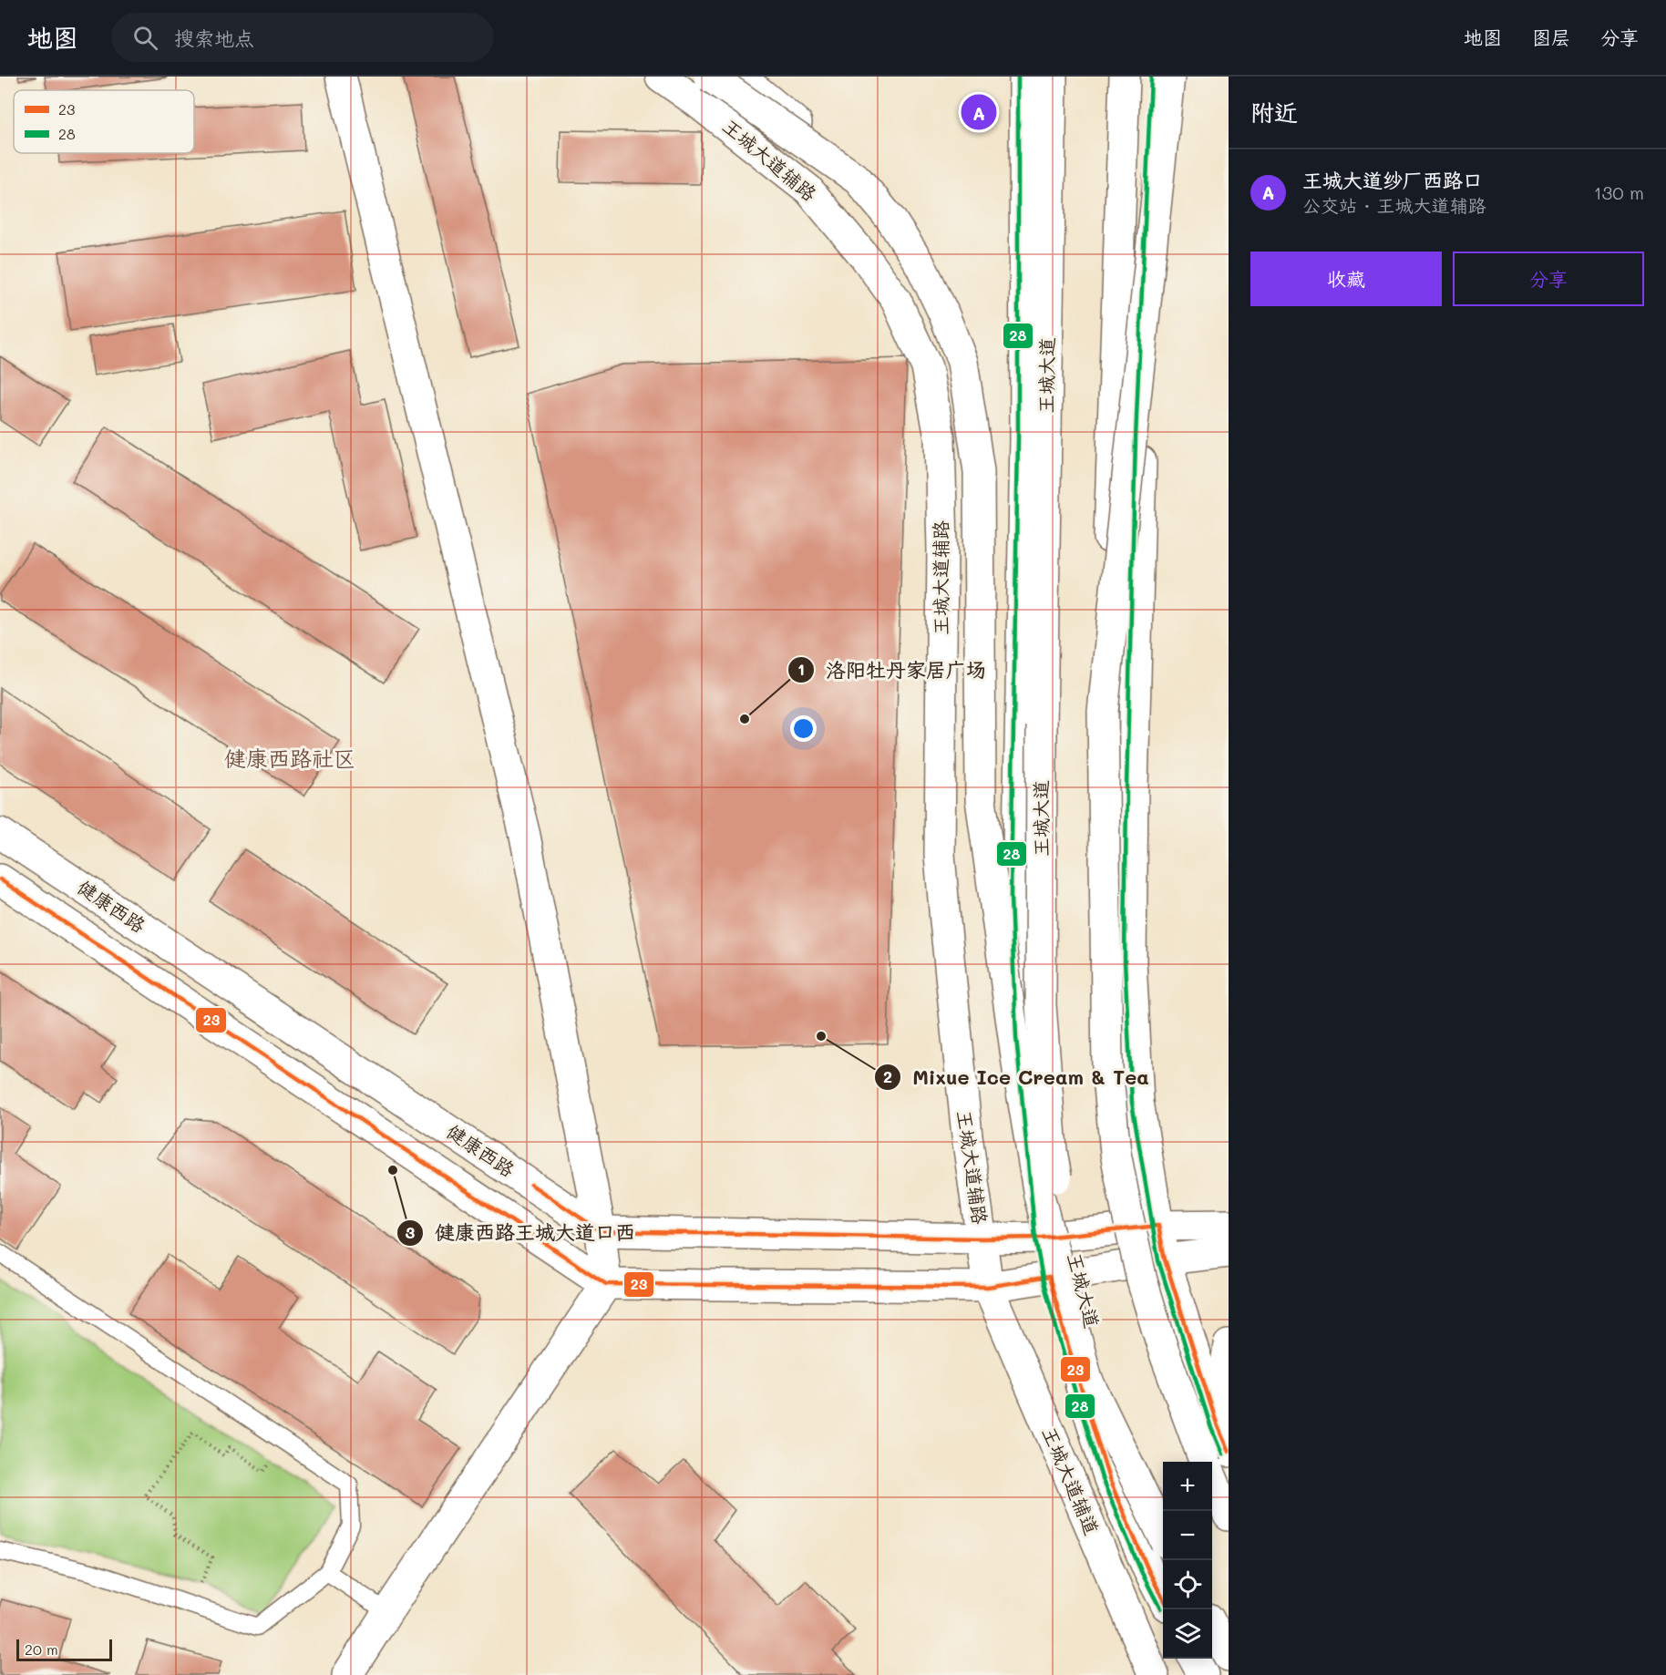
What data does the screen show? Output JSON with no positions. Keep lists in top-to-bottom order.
{
  "streets": {
    "main road": [
      "王城大道辅路",
      "王城大道",
      "健康西路",
      "王城大道辅道"
    ]
  },
  "crossings": [
    ["王城大道辅路", "王城大道辅道"]
  ],
  "districts": ["健康西路社区"],
  "places": ["洛阳牡丹家居广场", "Mixue Ice Cream & Tea", "健康西路王城大道口西"],
  "lines": ["transit line 28", "transit line 23"],
  "legend": ["23", "28"],
  "scale_bar": "20 m",
  "page": {
    "header": "地图",
    "search": "搜索地点",
    "nav": ["地图", "图层", "分享"],
    "heading": "附近",
    "pins": "A",
    "list": [
      {
        "mark": "A",
        "name": "王城大道纱厂西路口",
        "note": "公交站 · 王城大道辅路",
        "value": "130 m"
      }
    ],
    "buttons": ["收藏", "分享"],
    "map_buttons": ["+", "−"],
    "scale": "20 m"
  }
}
